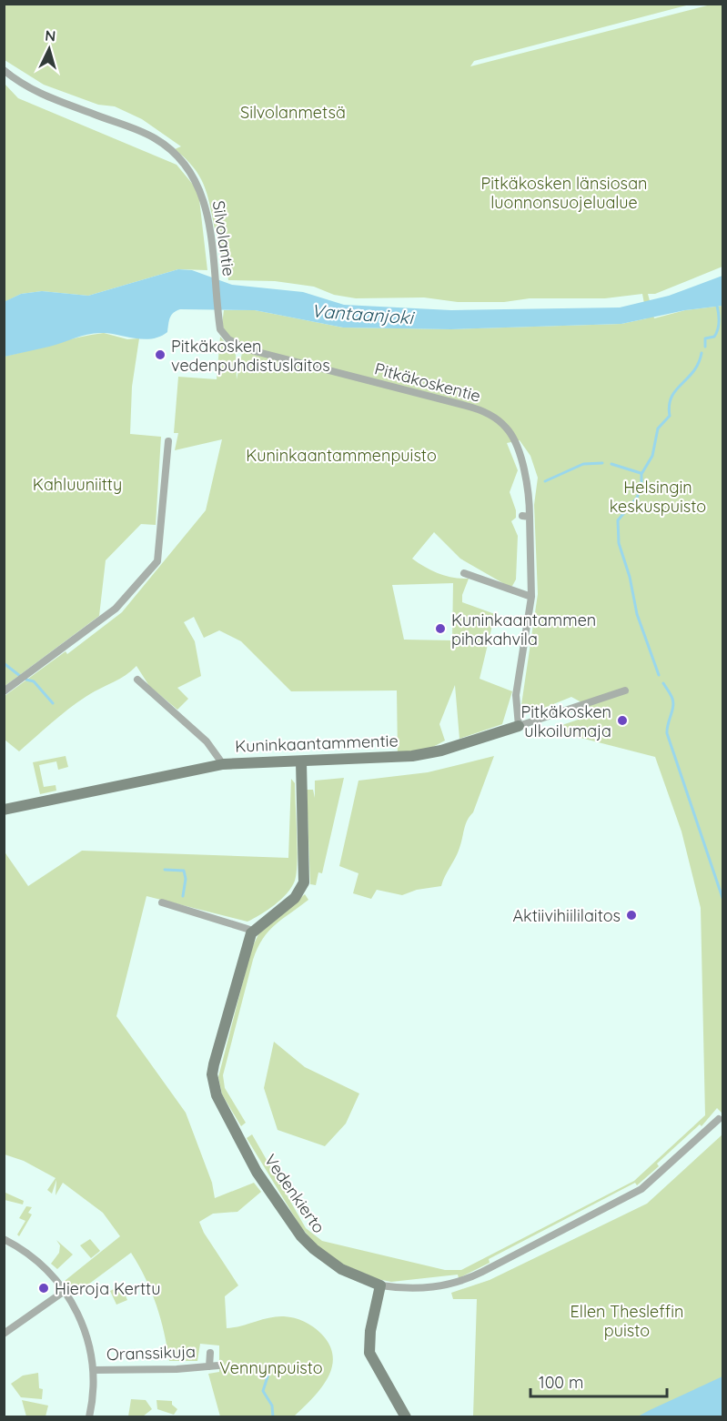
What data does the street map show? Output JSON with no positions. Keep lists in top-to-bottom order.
{
  "streets": {
    "street": [
      "Silvolantie",
      "Pitkäkoskentie",
      "Kuninkaantammentie",
      "Vedenkierto",
      "Oranssikuja"
    ]
  },
  "crossings": [
    ["Silvolantie", "Pitkäkoskentie"],
    ["Pitkäkoskentie", "Kuninkaantammentie"]
  ],
  "water": ["Vantaanjoki"],
  "parks": [
    "Silvolanmetsä",
    "Pitkäkosken länsiosan luonnonsuojelualue",
    "Kuninkaantammenpuisto",
    "Kahluuniitty",
    "Helsingin keskuspuisto",
    "Ellen Thesleffin puisto",
    "Vennynpuisto"
  ],
  "places": [
    "Pitkäkosken vedenpuhdistuslaitos",
    "Kuninkaantammen pihakahvila",
    "Pitkäkosken ulkoilumaja",
    "Aktiivihiililaitos",
    "Hieroja Kerttu"
  ],
  "scale_bar": "100 m",
  "north": "top"
}
